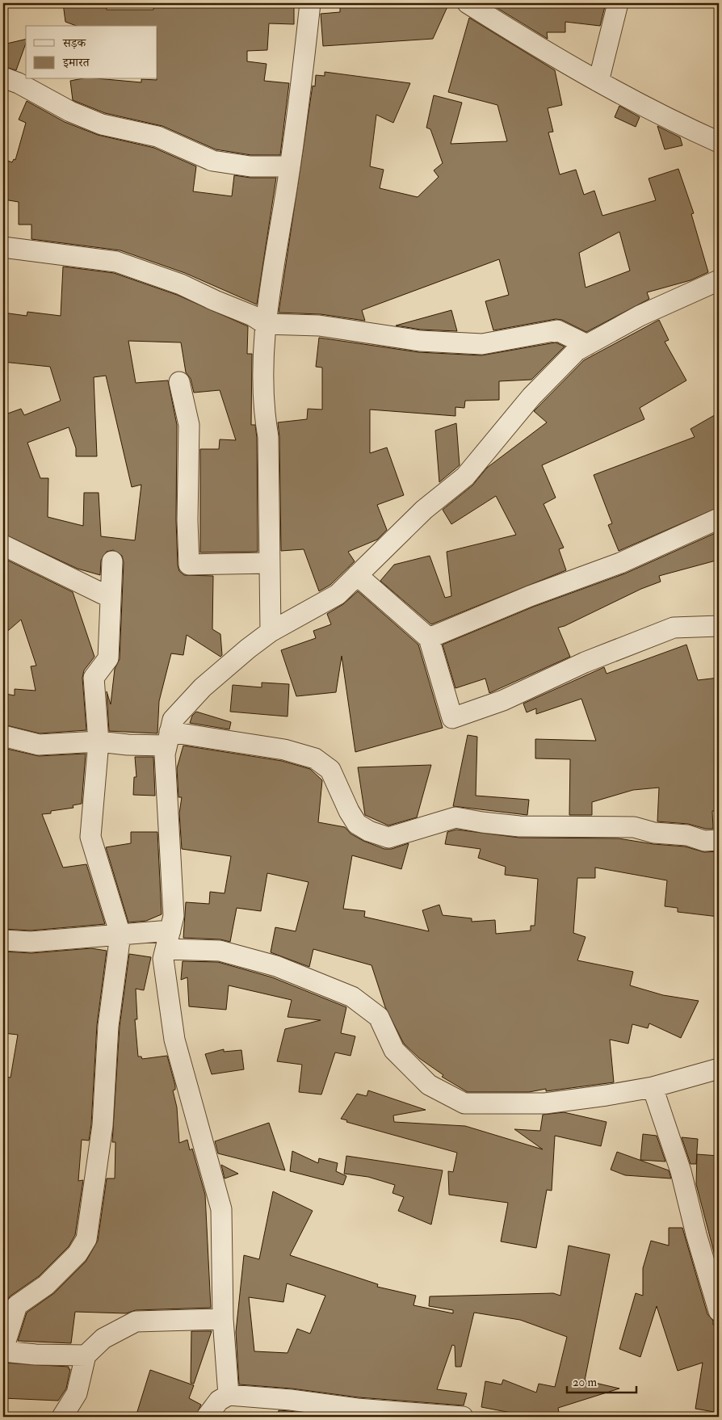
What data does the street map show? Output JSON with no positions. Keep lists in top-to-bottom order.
{
  "legend": ["सड़क", "इमारत"],
  "scale_bar": "20 m"
}
